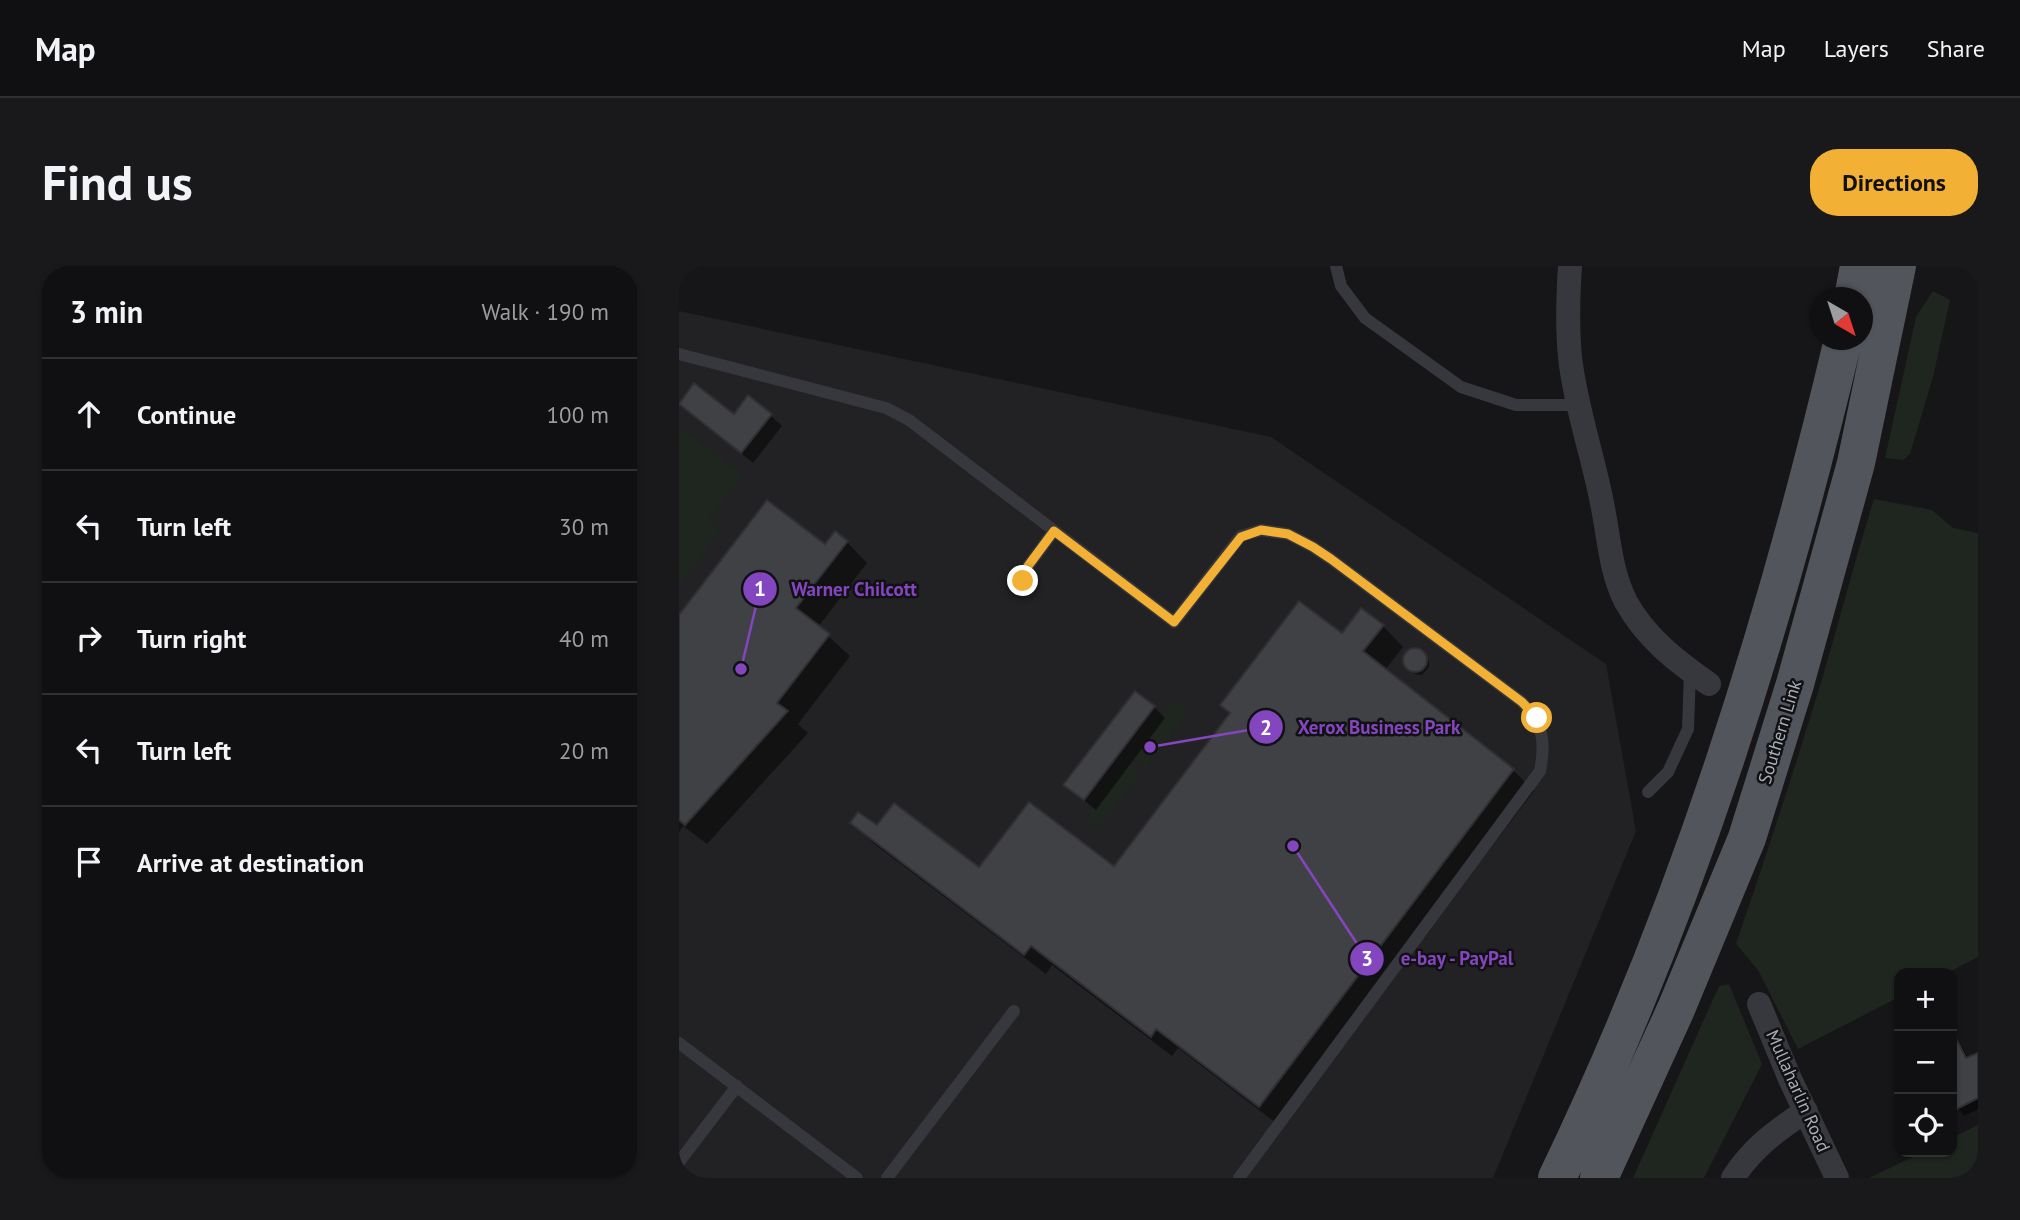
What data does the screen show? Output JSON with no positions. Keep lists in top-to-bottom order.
{
  "streets": {
    "main road": ["Southern Link"],
    "street": ["Mullaharlin Road"]
  },
  "places": ["Warner Chilcott", "Xerox Business Park", "e-bay - PayPal"],
  "north": "bottom right",
  "page": {
    "header": "Map",
    "nav": ["Map", "Layers", "Share"],
    "buttons": "Directions",
    "title": "Find us",
    "heading": ["3 min", "Walk · 190 m"],
    "list": [
      ["Continue", "100 m"],
      ["Turn left", "30 m"],
      ["Turn right", "40 m"],
      ["Turn left", "20 m"],
      "Arrive at destination"
    ],
    "map_buttons": ["+", "−"]
  }
}
